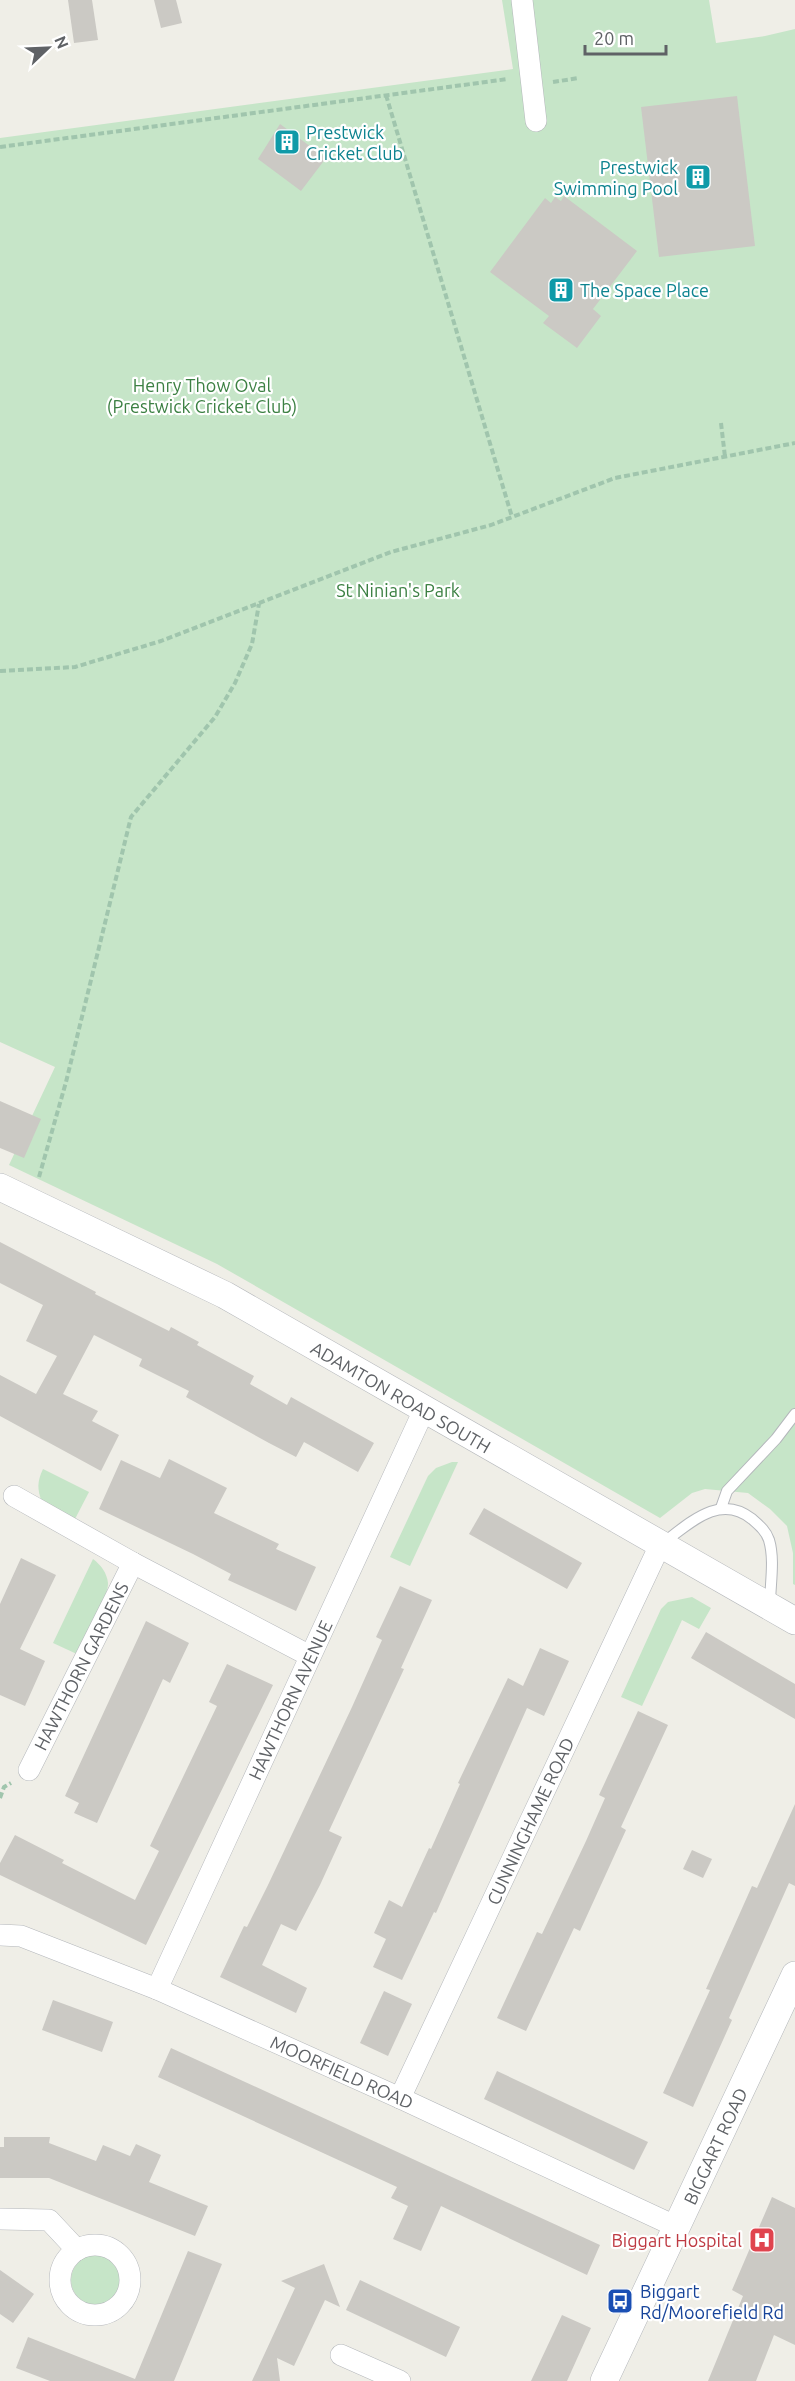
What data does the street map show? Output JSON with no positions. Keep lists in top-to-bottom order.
{
  "streets": {
    "street": [
      "ADAMTON ROAD SOUTH",
      "HAWTHORN GARDENS",
      "HAWTHORN AVENUE",
      "CUNNINGHAME ROAD",
      "MOORFIELD ROAD",
      "BIGGART ROAD"
    ]
  },
  "crossings": [
    ["ADAMTON ROAD SOUTH", "HAWTHORN AVENUE"],
    ["ADAMTON ROAD SOUTH", "CUNNINGHAME ROAD"],
    ["HAWTHORN GARDENS", "HAWTHORN AVENUE"],
    ["HAWTHORN AVENUE", "MOORFIELD ROAD"],
    ["CUNNINGHAME ROAD", "MOORFIELD ROAD"],
    ["MOORFIELD ROAD", "BIGGART ROAD"]
  ],
  "parks": ["Henry Thow Oval (Prestwick Cricket Club)", "St Ninian's Park"],
  "places": {
    "building": ["Prestwick Cricket Club", "Prestwick Swimming Pool", "The Space Place"],
    "hospital": ["Biggart Hospital"],
    "bus stop": ["Biggart Rd/Moorefield Rd"]
  },
  "scale_bar": "20 m",
  "north": "top right"
}
